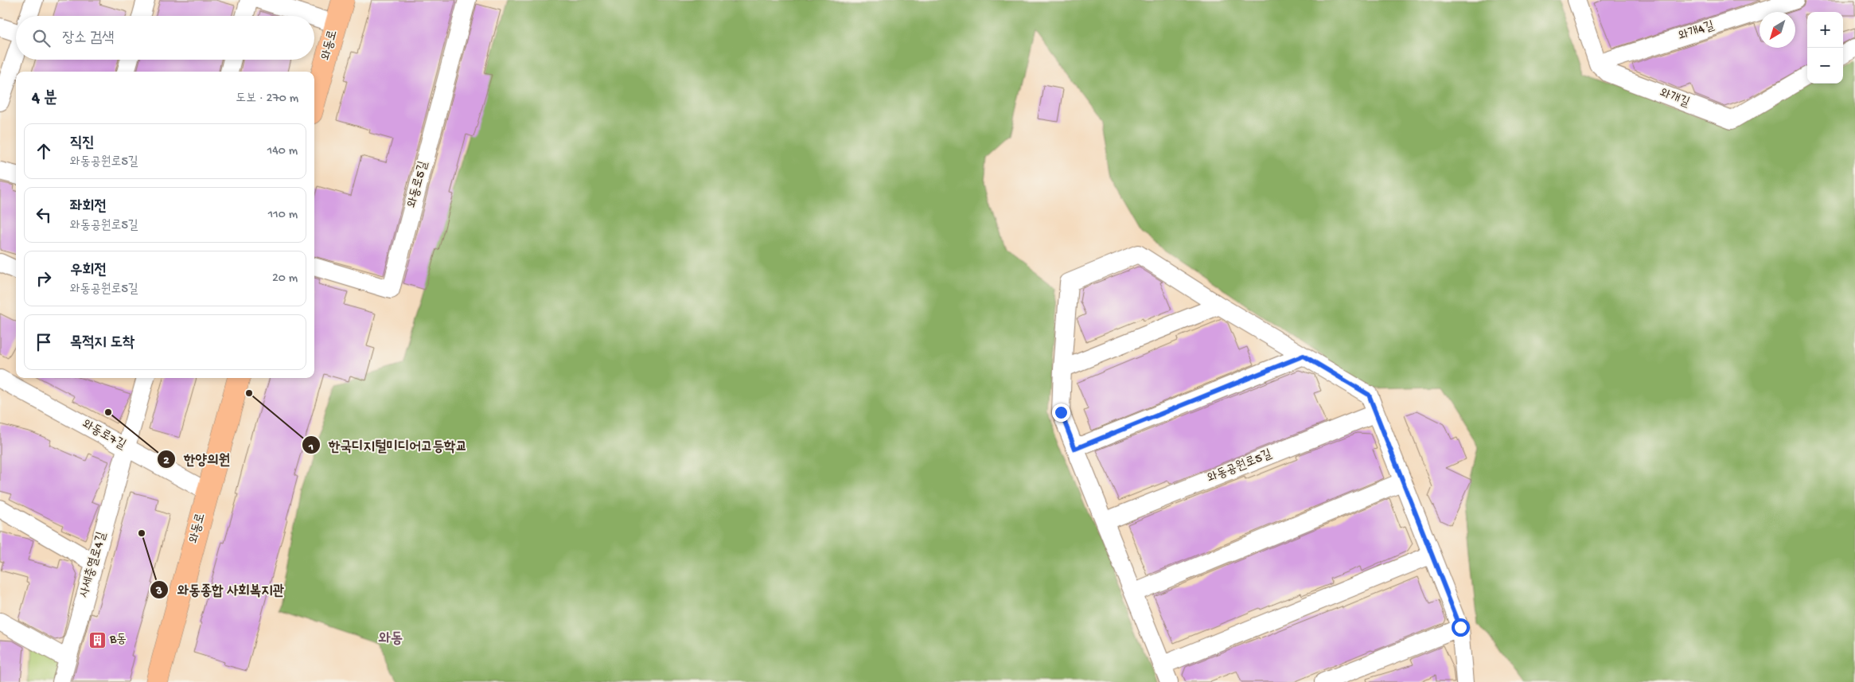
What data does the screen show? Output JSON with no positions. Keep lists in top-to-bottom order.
{
  "streets": {
    "main road": ["와동로"],
    "street": [
      "와개4길",
      "와개길",
      "와동로5길",
      "와동로7길",
      "와동공원로5길",
      "사세충열로4길"
    ]
  },
  "crossings": [
    ["와개4길", "와개길"],
    ["와동로", "와동로7길"],
    ["와동로7길", "사세충열로4길"]
  ],
  "districts": ["와동"],
  "places": {
    "other": ["한국디지털미디어고등학교", "한양의원", "와동종합 사회복지관"],
    "building": ["B동"]
  },
  "north": "bottom left",
  "page": {
    "map_buttons": ["+", "−"],
    "search": "장소 검색",
    "heading": ["4 분", "도보 · 270 m"],
    "list": [
      ["직진", "와동공원로5길", "140 m"],
      ["좌회전", "와동공원로5길", "110 m"],
      ["우회전", "와동공원로5길", "20 m"],
      "목적지 도착"
    ]
  }
}
